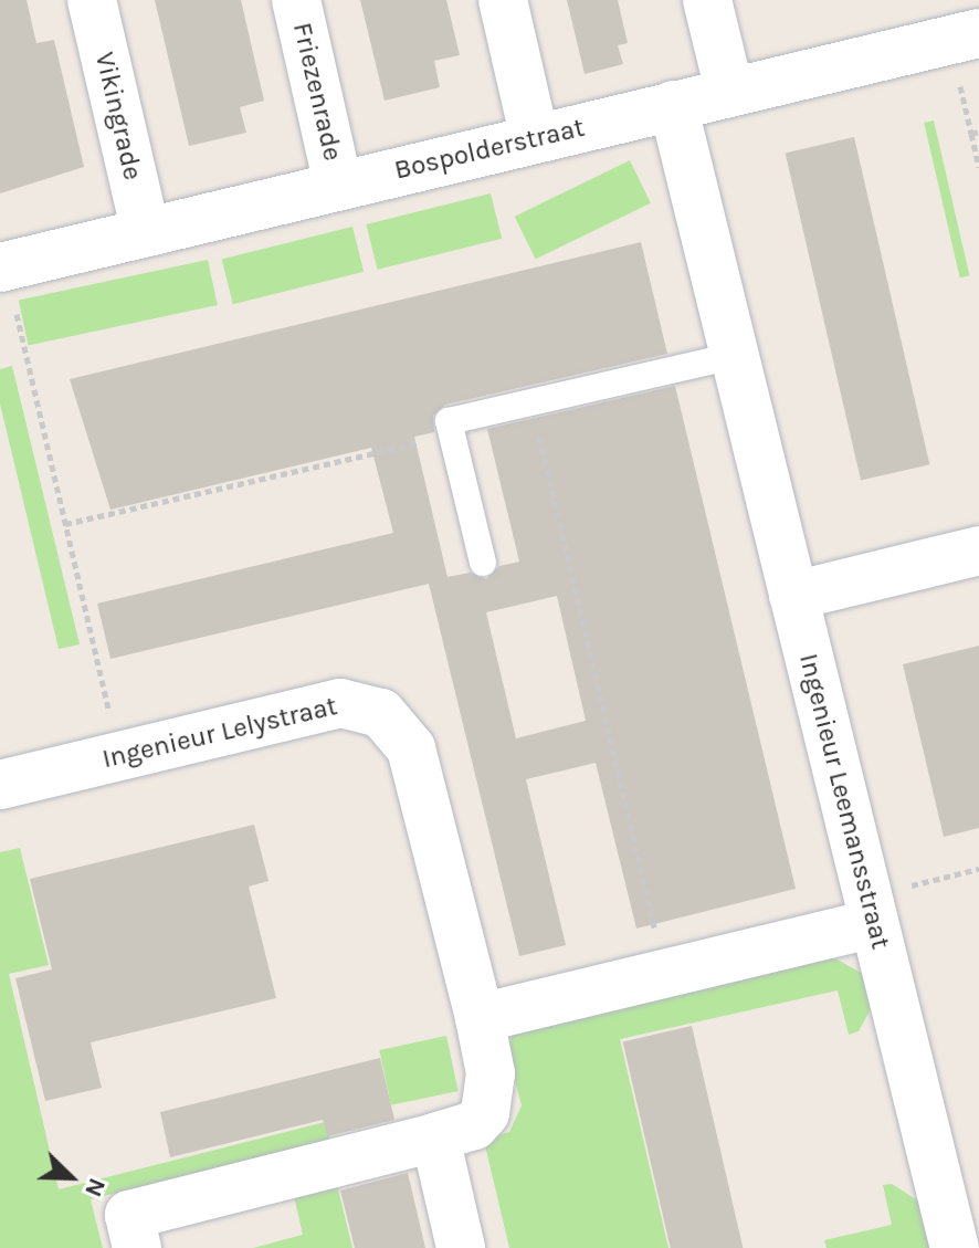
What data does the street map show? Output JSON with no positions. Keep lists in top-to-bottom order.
{
  "streets": {
    "street": [
      "Friezenrade",
      "Vikingrade",
      "Bospolderstraat",
      "Ingenieur Lelystraat",
      "Ingenieur Leemansstraat"
    ]
  },
  "crossings": [
    ["Friezenrade", "Bospolderstraat"],
    ["Vikingrade", "Bospolderstraat"],
    ["Bospolderstraat", "Ingenieur Leemansstraat"]
  ],
  "north": "bottom right"
}
